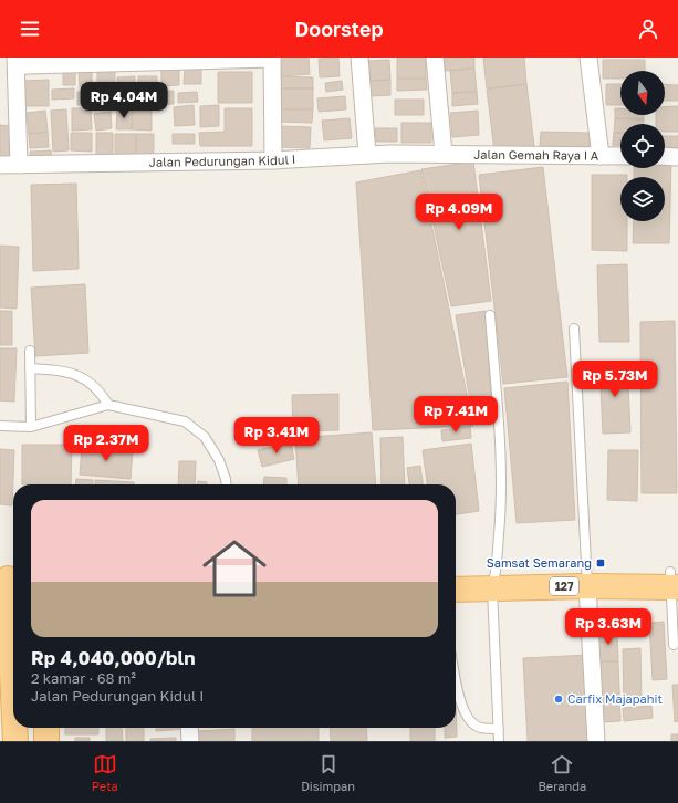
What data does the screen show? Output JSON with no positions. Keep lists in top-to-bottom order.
{
  "streets": {
    "main road": ["127"],
    "street": ["Jalan Gemah Raya I A", "Jalan Pedurungan Kidul I"]
  },
  "crossings": [
    ["Jalan Gemah Raya I A", "Jalan Pedurungan Kidul I"]
  ],
  "places": {
    "transit": ["Samsat Semarang"],
    "other": ["Carfix Majapahit"]
  },
  "north": "bottom",
  "page": {
    "header": "Doorstep",
    "price": [
      "Rp 4.04M",
      "Rp 4.09M",
      "Rp 5.73M",
      "Rp 7.41M",
      "Rp 3.41M",
      "Rp 2.37M",
      "Rp 3.63M"
    ],
    "list": [
      {
        "name": "Rp 4,040,000/bln",
        "note": "2 kamar · 68 m² · Jalan Pedurungan Kidul I"
      }
    ],
    "tabs": ["Peta", "Disimpan", "Beranda"]
  }
}
